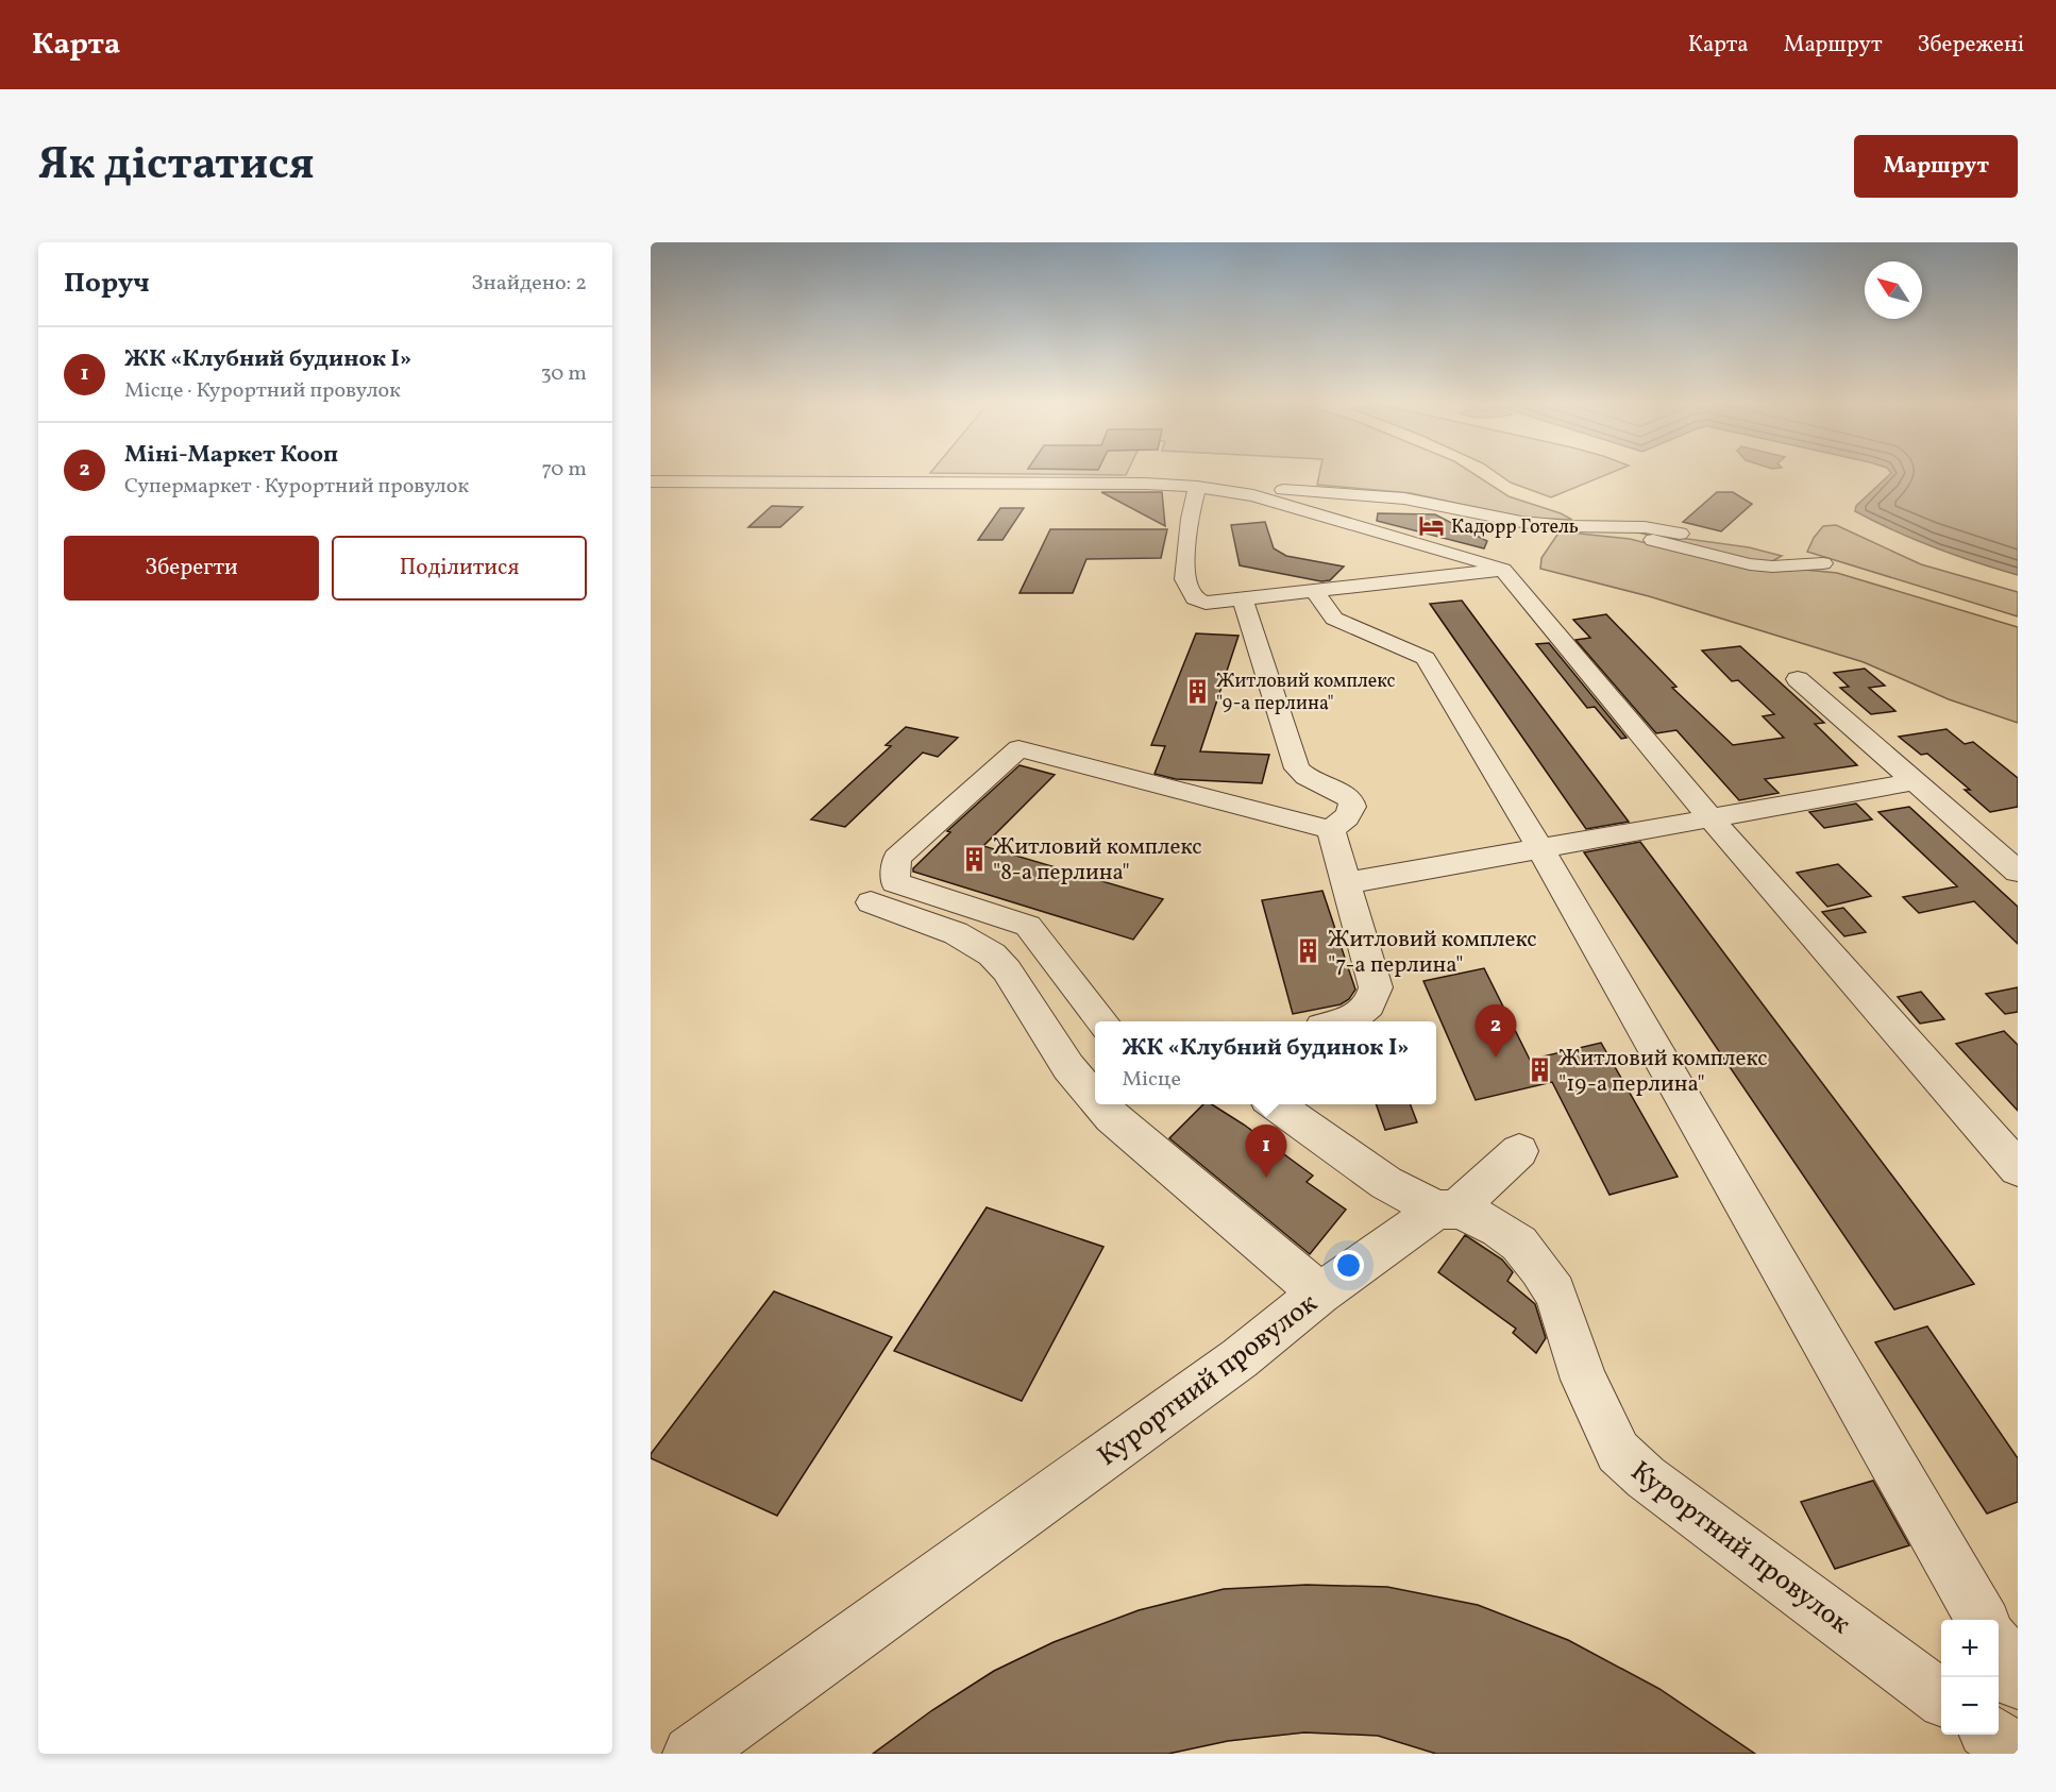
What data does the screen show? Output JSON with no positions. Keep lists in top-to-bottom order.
{
  "streets": {
    "street": ["Курортний провулок"]
  },
  "places": {
    "hotel": ["Кадорр Готель"],
    "building": [
      "Житловий комплекс \"9-а перлина\"",
      "Житловий комплекс \"8-а перлина\"",
      "Житловий комплекс \"7-а перлина\"",
      "Житловий комплекс \"19-а перлина\""
    ]
  },
  "north": "top left",
  "page": {
    "header": "Карта",
    "nav": ["Карта", "Маршрут", "Збережені"],
    "title": "Як дістатися",
    "buttons": [
      "Маршрут",
      ["Зберегти", "Поділитися"]
    ],
    "heading": ["Поруч", "Знайдено: 2"],
    "list": [
      {
        "mark": "1",
        "name": "ЖК «Клубний будинок I»",
        "note": "Місце · Курортний провулок",
        "value": "30 m"
      },
      {
        "mark": "2",
        "name": "Міні-Маркет Кооп",
        "note": "Супермаркет · Курортний провулок",
        "value": "70 m"
      }
    ],
    "pins": ["2", "1"],
    "popup": ["ЖК «Клубний будинок I»", "Місце"],
    "map_buttons": ["+", "−"]
  }
}
